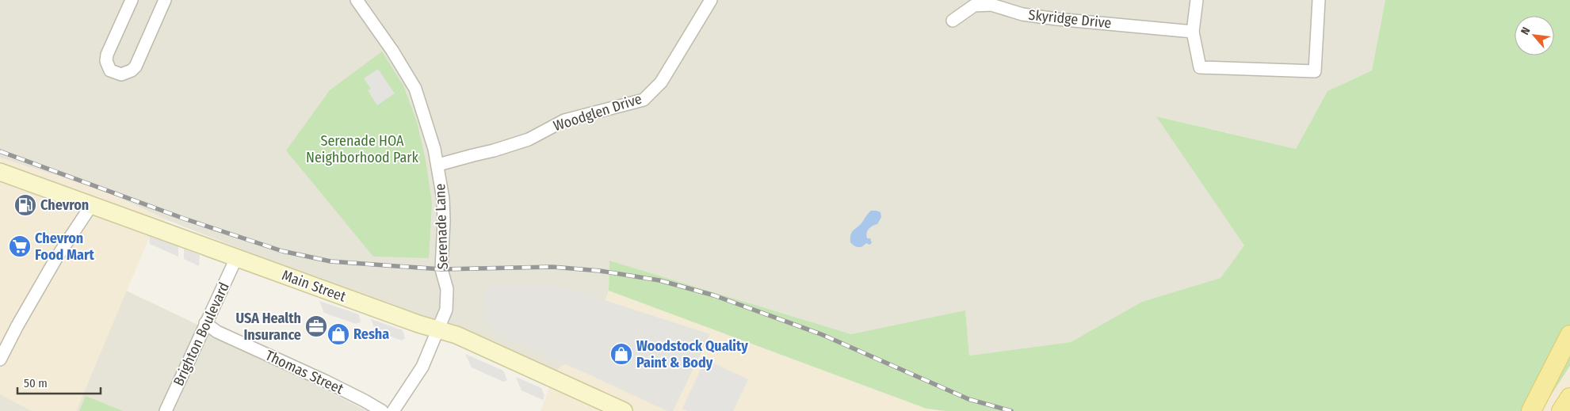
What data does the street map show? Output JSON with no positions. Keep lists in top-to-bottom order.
{
  "streets": {
    "main road": ["Main Street"],
    "street": [
      "Skyridge Drive",
      "Woodglen Drive",
      "Serenade Lane",
      "Brighton Boulevard",
      "Thomas Street"
    ]
  },
  "crossings": [
    ["Woodglen Drive", "Serenade Lane"],
    ["Serenade Lane", "Main Street"],
    ["Main Street", "Brighton Boulevard"],
    ["Brighton Boulevard", "Thomas Street"]
  ],
  "parks": ["Serenade HOA Neighborhood Park"],
  "places": {
    "fuel station": ["Chevron"],
    "supermarket": ["Chevron Food Mart"],
    "office": ["USA Health Insurance"],
    "shop": ["Resha", "Woodstock Quality Paint & Body"]
  },
  "scale_bar": "50 m",
  "north": "top left"
}
